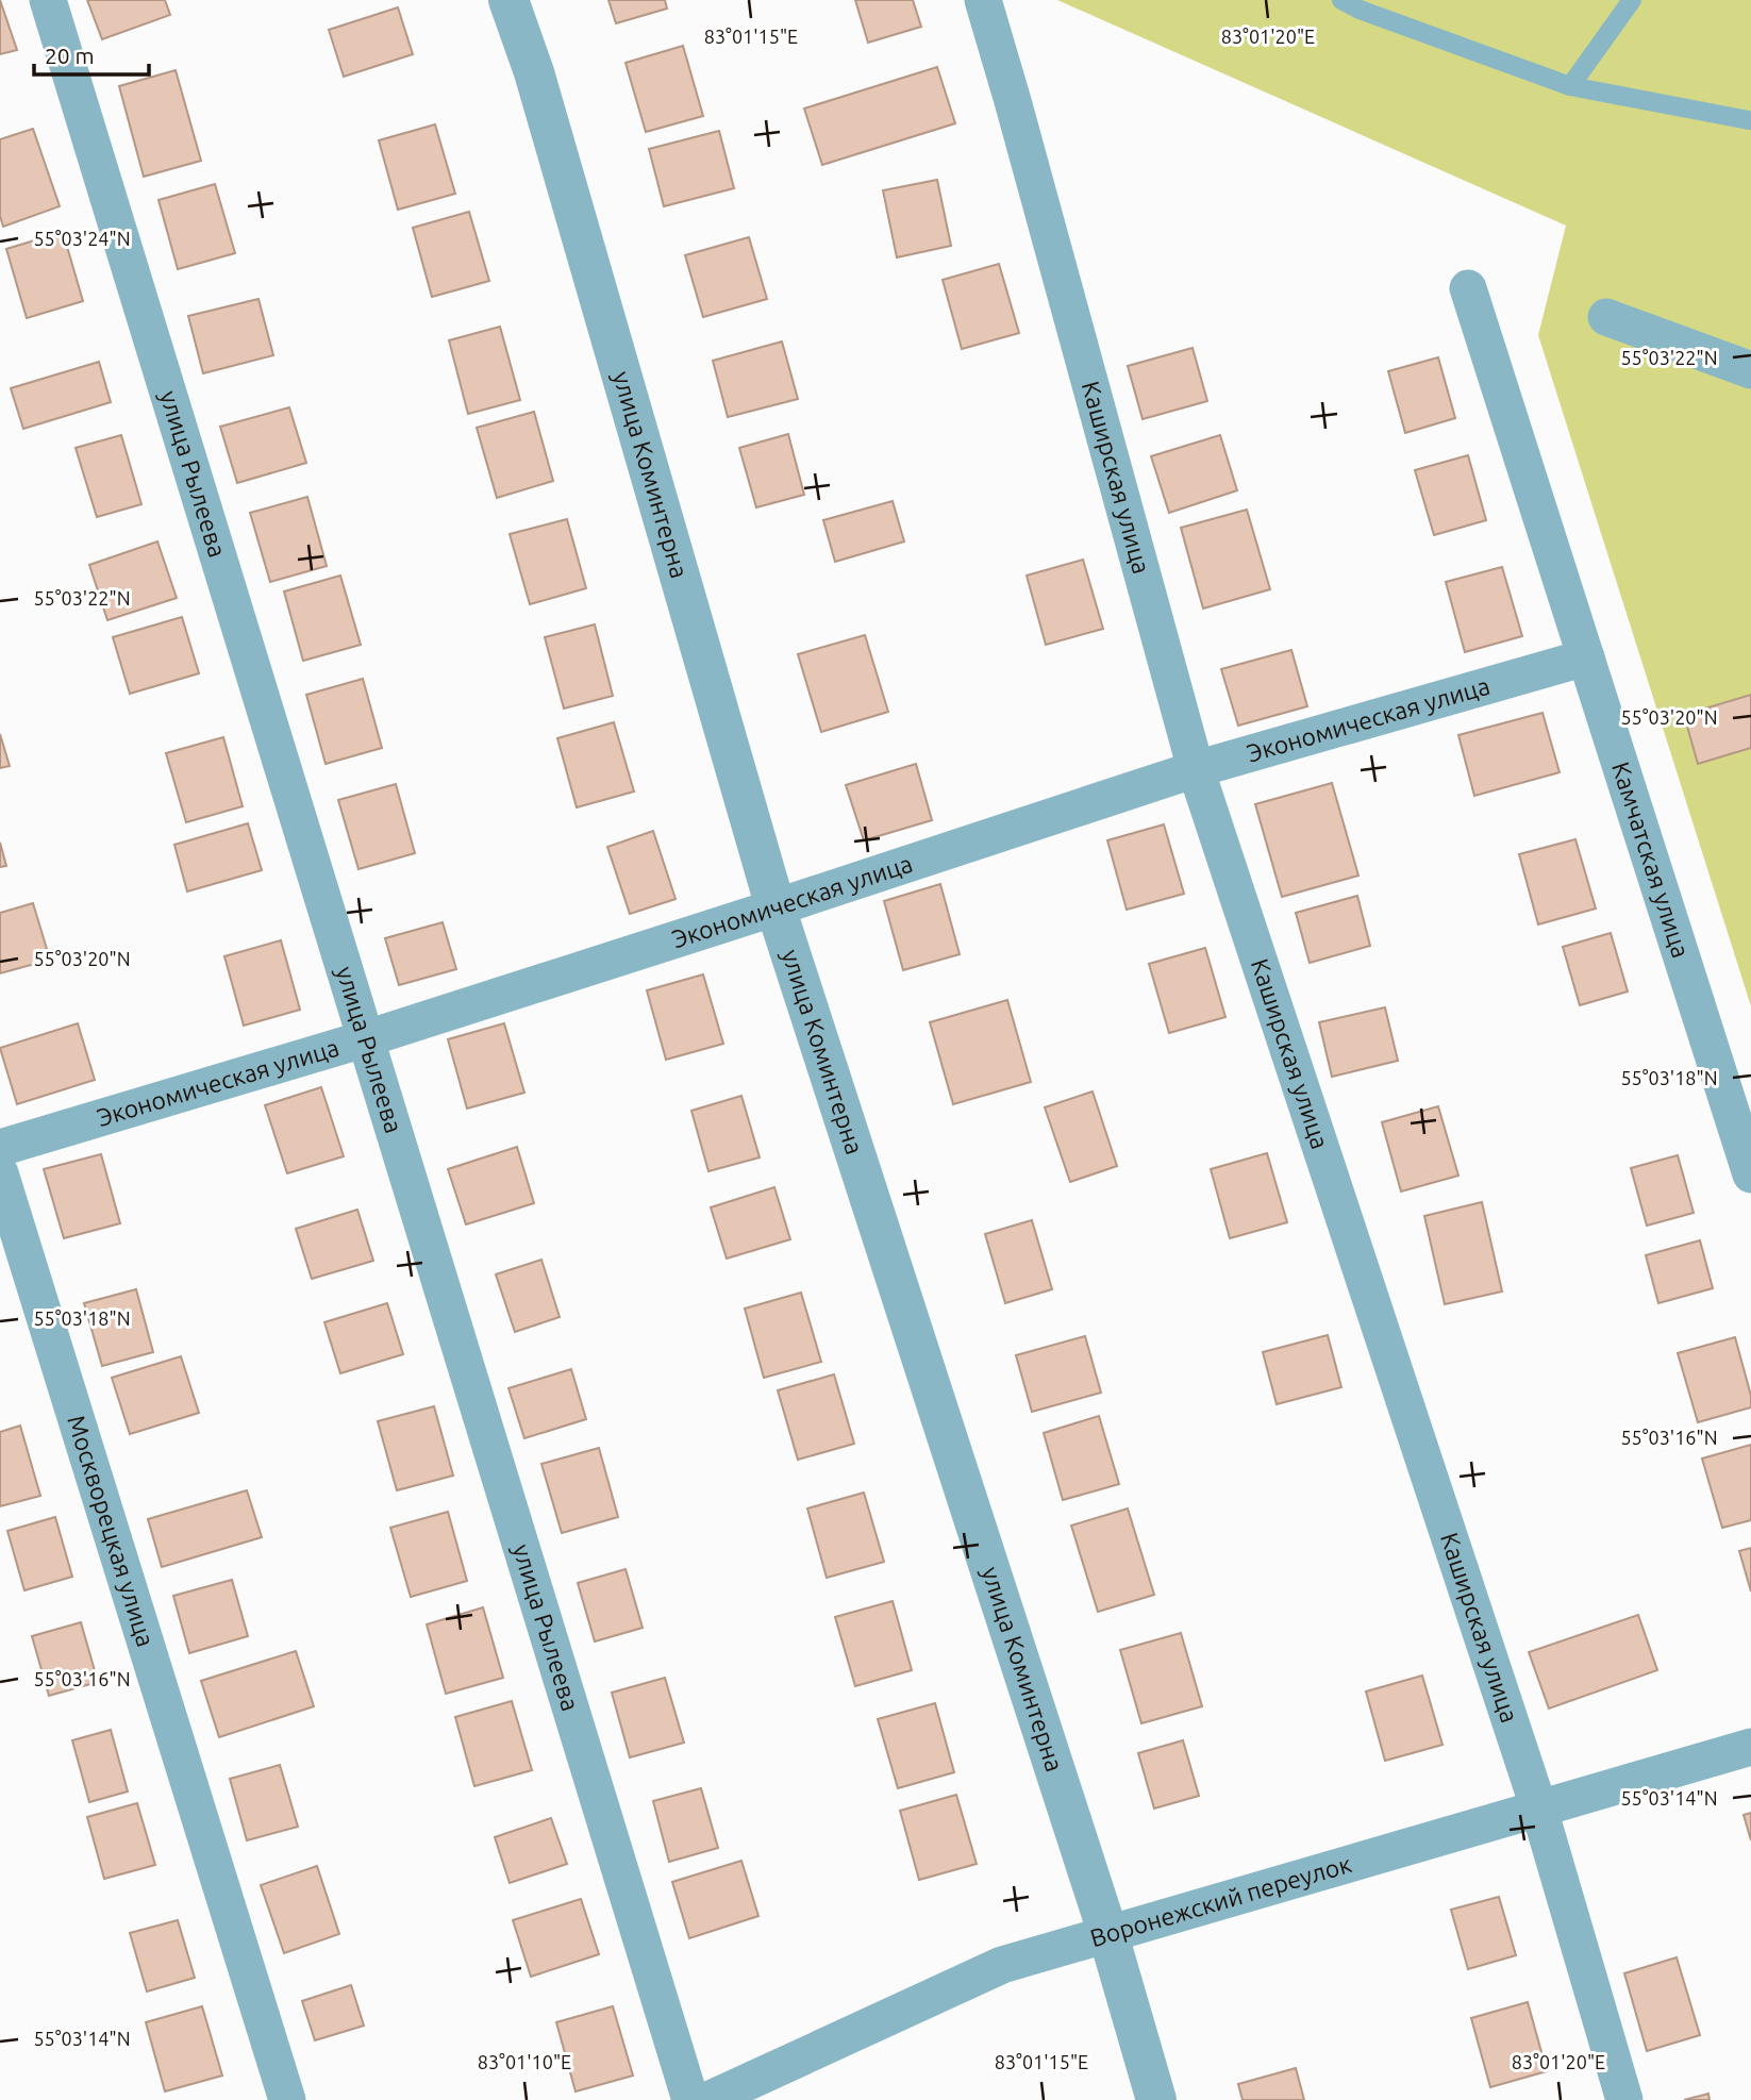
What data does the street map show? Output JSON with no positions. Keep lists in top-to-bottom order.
{
  "streets": {
    "street": [
      "улица Рылеева",
      "улица Коминтерна",
      "Каширская улица",
      "Экономическая улица",
      "Камчатская улица",
      "Москворецкая улица",
      "Воронежский переулок"
    ]
  },
  "crossings": [
    ["улица Рылеева", "Экономическая улица"],
    ["улица Коминтерна", "Экономическая улица"],
    ["улица Коминтерна", "Воронежский переулок"],
    ["Каширская улица", "Экономическая улица"],
    ["Каширская улица", "Воронежский переулок"],
    ["Экономическая улица", "Камчатская улица"]
  ],
  "scale_bar": "20 m",
  "coordinates": [
    "83°01'15\"E",
    "83°01'20\"E",
    "55°03'24\"N",
    "55°03'22\"N",
    "55°03'20\"N",
    "55°03'18\"N",
    "55°03'16\"N",
    "55°03'14\"N",
    "83°01'10\"E"
  ]
}
